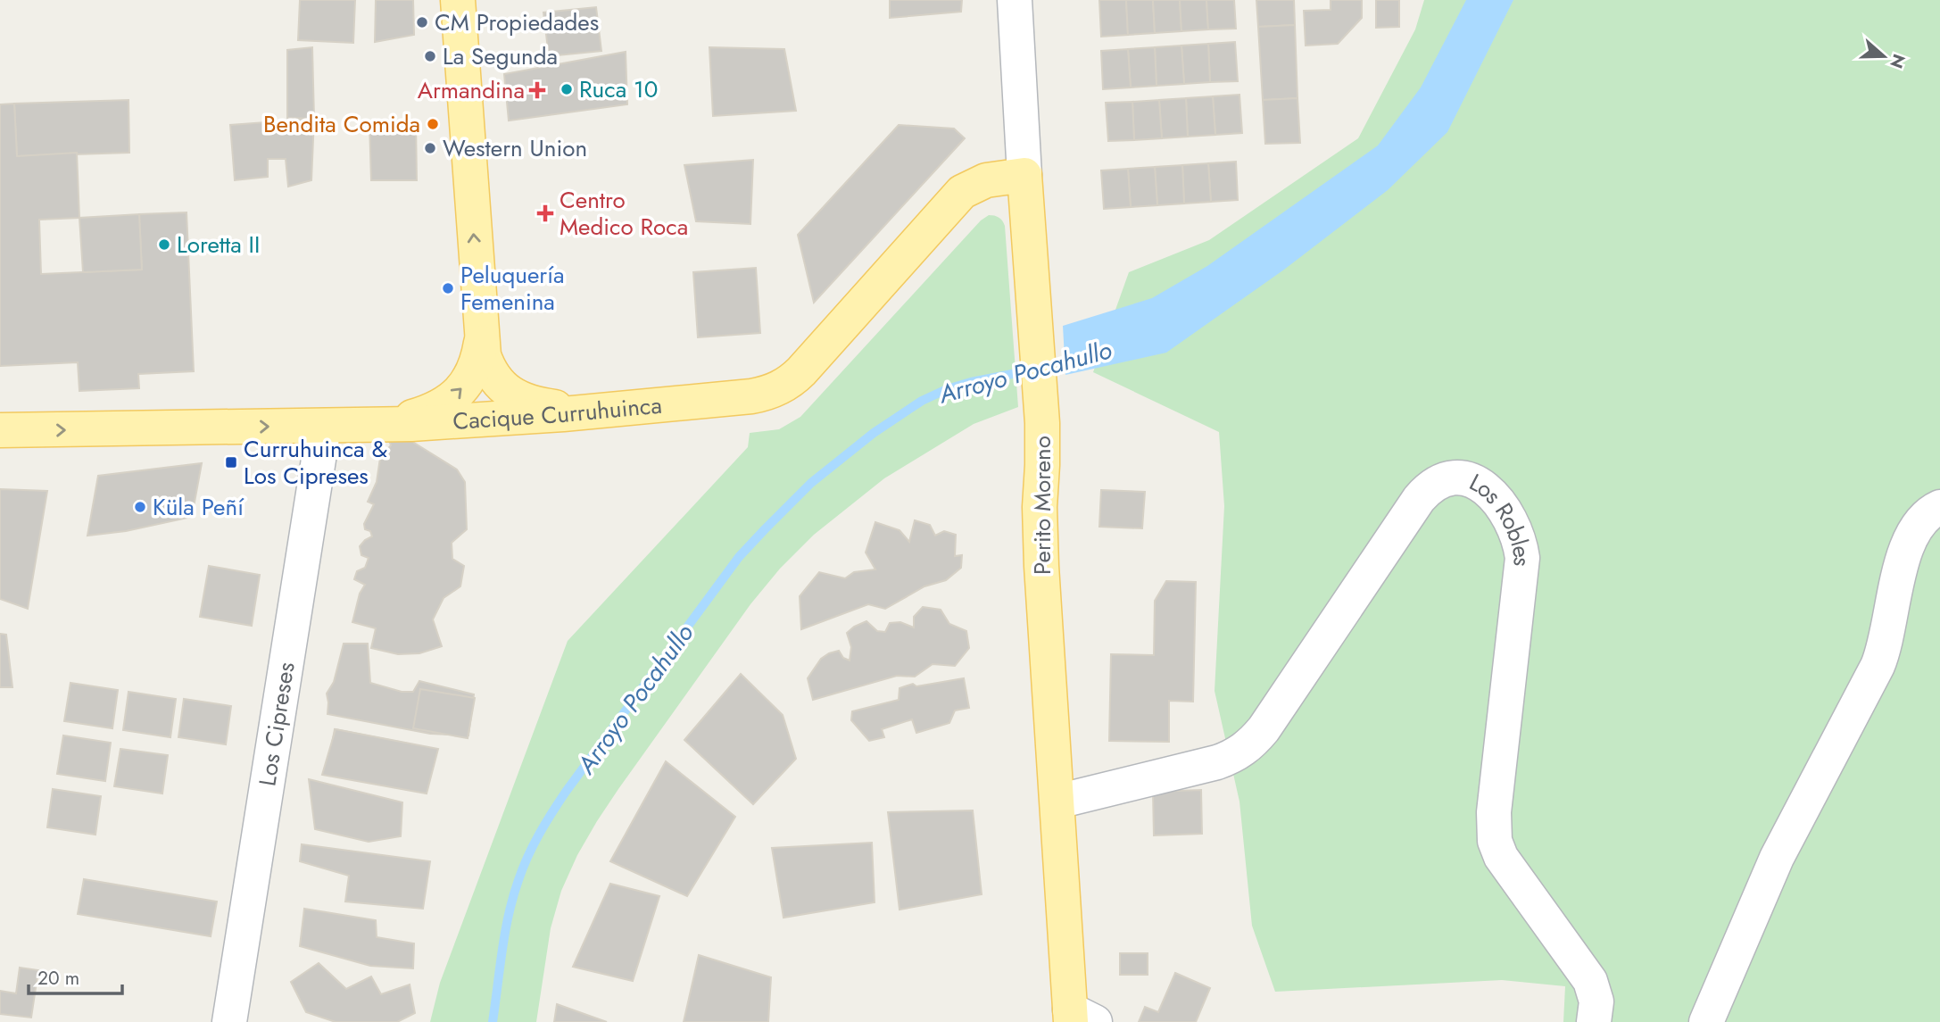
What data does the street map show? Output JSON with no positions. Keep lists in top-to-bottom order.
{
  "streets": {
    "main road": ["Cacique Curruhuinca", "Perito Moreno"],
    "street": ["Los Robles", "Los Cipreses"]
  },
  "crossings": [
    ["Cacique Curruhuinca", "Perito Moreno"],
    ["Cacique Curruhuinca", "Los Cipreses"],
    ["Perito Moreno", "Los Robles"]
  ],
  "water": ["Arroyo Pocahullo"],
  "places": {
    "other": [
      "CM Propiedades",
      "La Segunda",
      "Ruca 10",
      "Bendita Comida",
      "Western Union",
      "Loretta II",
      "Peluquería Femenina",
      "Küla Peñí"
    ],
    "health": ["Armandina", "Centro Medico Roca"],
    "transit": ["Curruhuinca & Los Cipreses"]
  },
  "scale_bar": "20 m",
  "north": "right"
}
